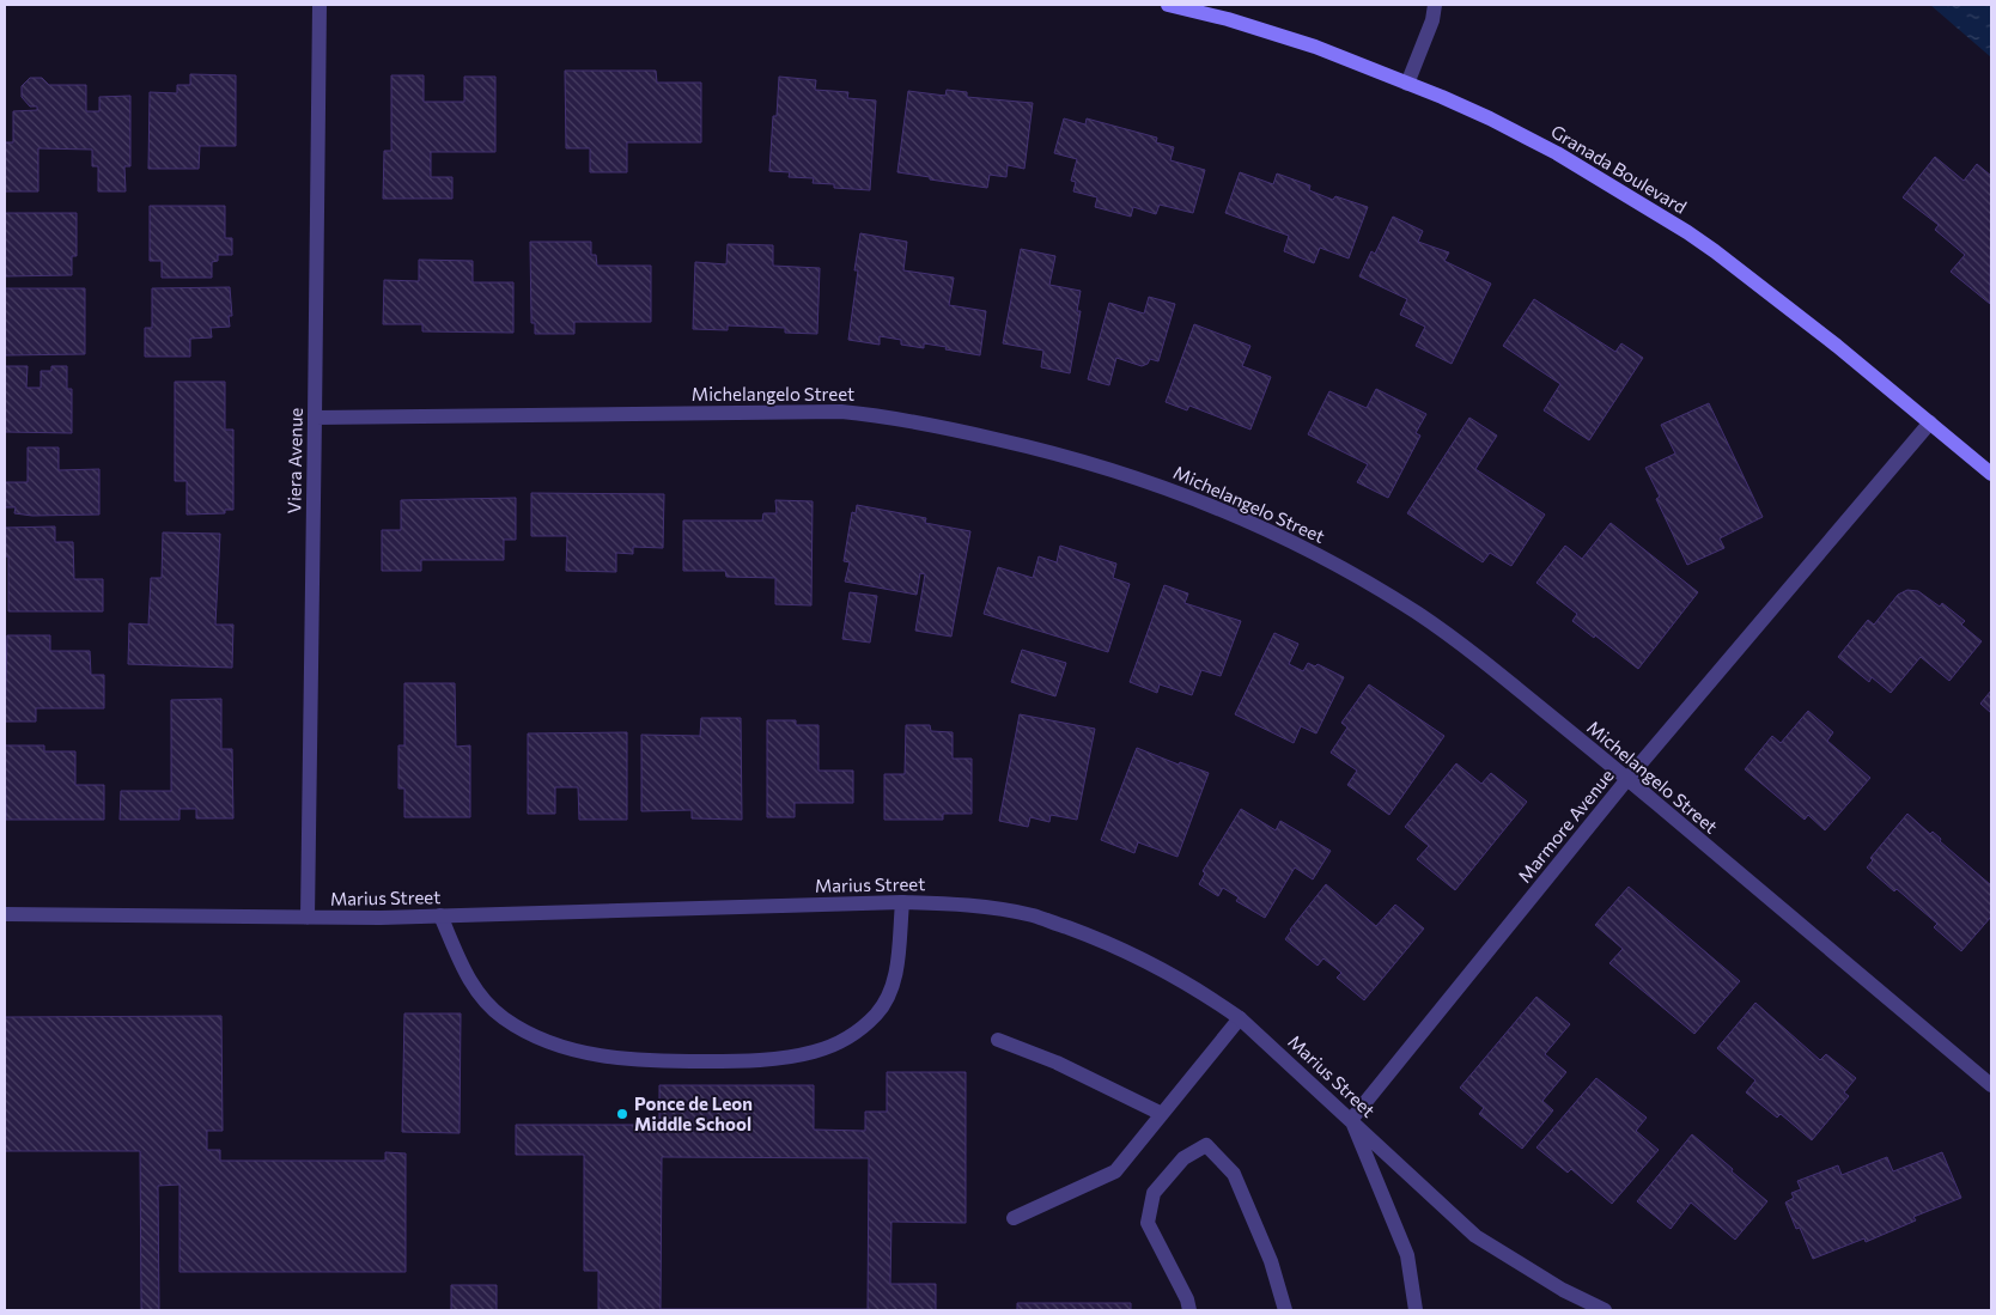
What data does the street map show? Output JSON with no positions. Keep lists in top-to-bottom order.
{
  "streets": {
    "street": [
      "Granada Boulevard",
      "Michelangelo Street",
      "Viera Avenue",
      "Marmore Avenue",
      "Marius Street"
    ]
  },
  "crossings": [
    ["Granada Boulevard", "Marmore Avenue"],
    ["Michelangelo Street", "Viera Avenue"],
    ["Michelangelo Street", "Marmore Avenue"],
    ["Viera Avenue", "Marius Street"],
    ["Marmore Avenue", "Marius Street"]
  ],
  "places": ["Ponce de Leon Middle School"]
}
